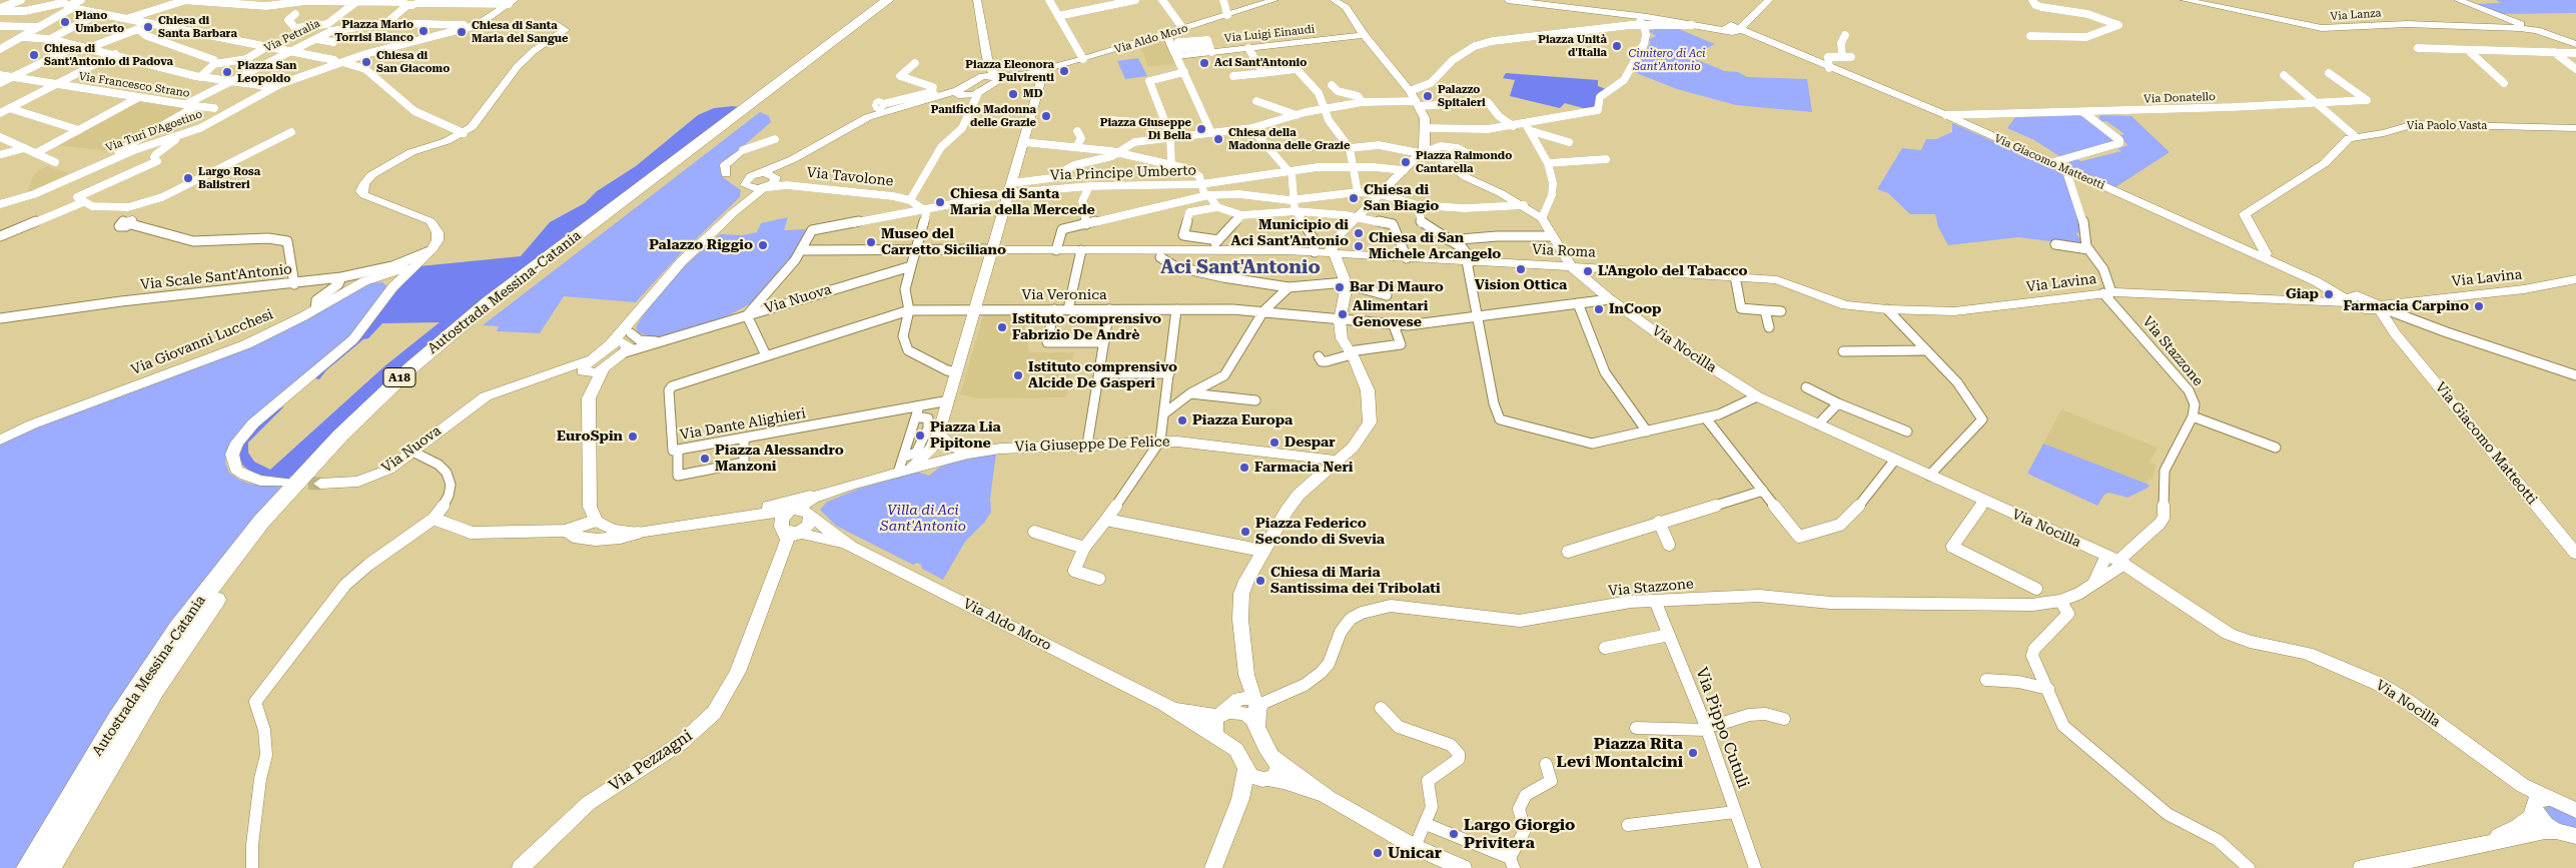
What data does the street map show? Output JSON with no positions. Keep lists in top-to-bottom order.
{
  "streets": {
    "highway": ["Autostrada Messina-Catania", "A18"],
    "street": [
      "Via Lanza",
      "Via Luigi Einaudi",
      "Via Petralia",
      "Via Aldo Moro",
      "Via Francesco Strano",
      "Via Donatello",
      "Via Paolo Vasta",
      "Via Turi D'Agostino",
      "Via Giacomo Matteotti",
      "Via Principe Umberto",
      "Via Tavolone",
      "Via Roma",
      "Via Scale Sant'Antonio",
      "Via Lavina",
      "Via Veronica",
      "Via Nuova",
      "Via Giovanni Lucchesi",
      "Via Nocilla",
      "Via Stazzone",
      "Via Dante Alighieri",
      "Via Giuseppe De Felice",
      "Via Pippo Cutuli",
      "Via Pezzagni"
    ]
  },
  "crossings": [
    ["Via Petralia", "Via Francesco Strano"],
    ["Via Francesco Strano", "Via Turi D'Agostino"],
    ["Via Donatello", "Via Giacomo Matteotti"],
    ["Via Giacomo Matteotti", "Via Lavina"],
    ["Via Principe Umberto", "Via Nuova"],
    ["Via Roma", "Via Lavina"],
    ["Via Roma", "Via Nocilla"],
    ["Via Scale Sant'Antonio", "Via Giovanni Lucchesi"],
    ["Via Lavina", "Via Stazzone"],
    ["Via Veronica", "Via Nocilla"],
    ["Via Veronica", "Via Dante Alighieri"],
    ["Via Nocilla", "Via Stazzone"],
    ["Via Stazzone", "Via Pippo Cutuli"]
  ],
  "districts": ["Aci Sant'Antonio"],
  "parks": ["Cimitero di Aci Sant'Antonio", "Villa di Aci Sant'Antonio"],
  "places": [
    "Piano Umberto",
    "Chiesa di Santa Barbara",
    "Piazza Mario Torrisi Blanco",
    "Chiesa di Santa Maria del Sangue",
    "Piazza Unità d'Italia",
    "Chiesa di Sant'Antonio di Padova",
    "Chiesa di San Giacomo",
    "Aci Sant'Antonio",
    "Piazza Eleonora Pulvirenti",
    "Piazza San Leopoldo",
    "MD",
    "Palazzo Spitaleri",
    "Panificio Madonna delle Grazie",
    "Piazza Giuseppe Di Bella",
    "Chiesa della Madonna delle Grazie",
    "Piazza Raimondo Cantarella",
    "Largo Rosa Balistreri",
    "Chiesa di San Biagio",
    "Chiesa di Santa Maria della Mercede",
    "Municipio di Aci Sant'Antonio",
    "Museo del Carretto Siciliano",
    "Palazzo Riggio",
    "Chiesa di San Michele Arcangelo",
    "Vision Ottica",
    "L'Angolo del Tabacco",
    "Bar Di Mauro",
    "Giap",
    "Farmacia Carpino",
    "InCoop",
    "Alimentari Genovese",
    "Istituto comprensivo Fabrizio De Andrè",
    "Istituto comprensivo Alcide De Gasperi",
    "Piazza Europa",
    "Piazza Lia Pipitone",
    "EuroSpin",
    "Despar",
    "Piazza Alessandro Manzoni",
    "Farmacia Neri",
    "Piazza Federico Secondo di Svevia",
    "Chiesa di Maria Santissima dei Tribolati",
    "Piazza Rita Levi Montalcini",
    "Largo Giorgio Privitera",
    "Unicar"
  ]
}
